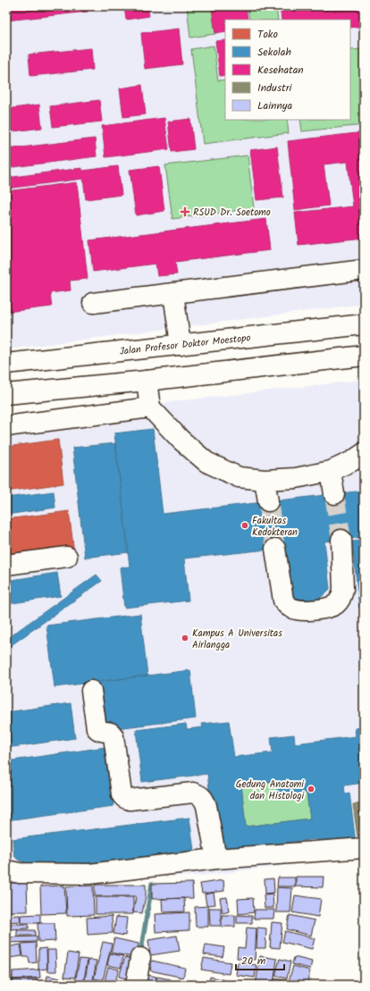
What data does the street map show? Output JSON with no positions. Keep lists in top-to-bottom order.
{
  "streets": {
    "main road": ["Jalan Profesor Doktor Moestopo"]
  },
  "places": {
    "health": ["RSUD Dr. Soetomo"],
    "other": ["Fakultas Kedokteran", "Kampus A Universitas Airlangga", "Gedung Anatomi dan Histologi"]
  },
  "legend": [
    "Toko",
    "Sekolah",
    "Kesehatan",
    "Industri",
    "Lainnya"
  ],
  "scale_bar": "20 m"
}
